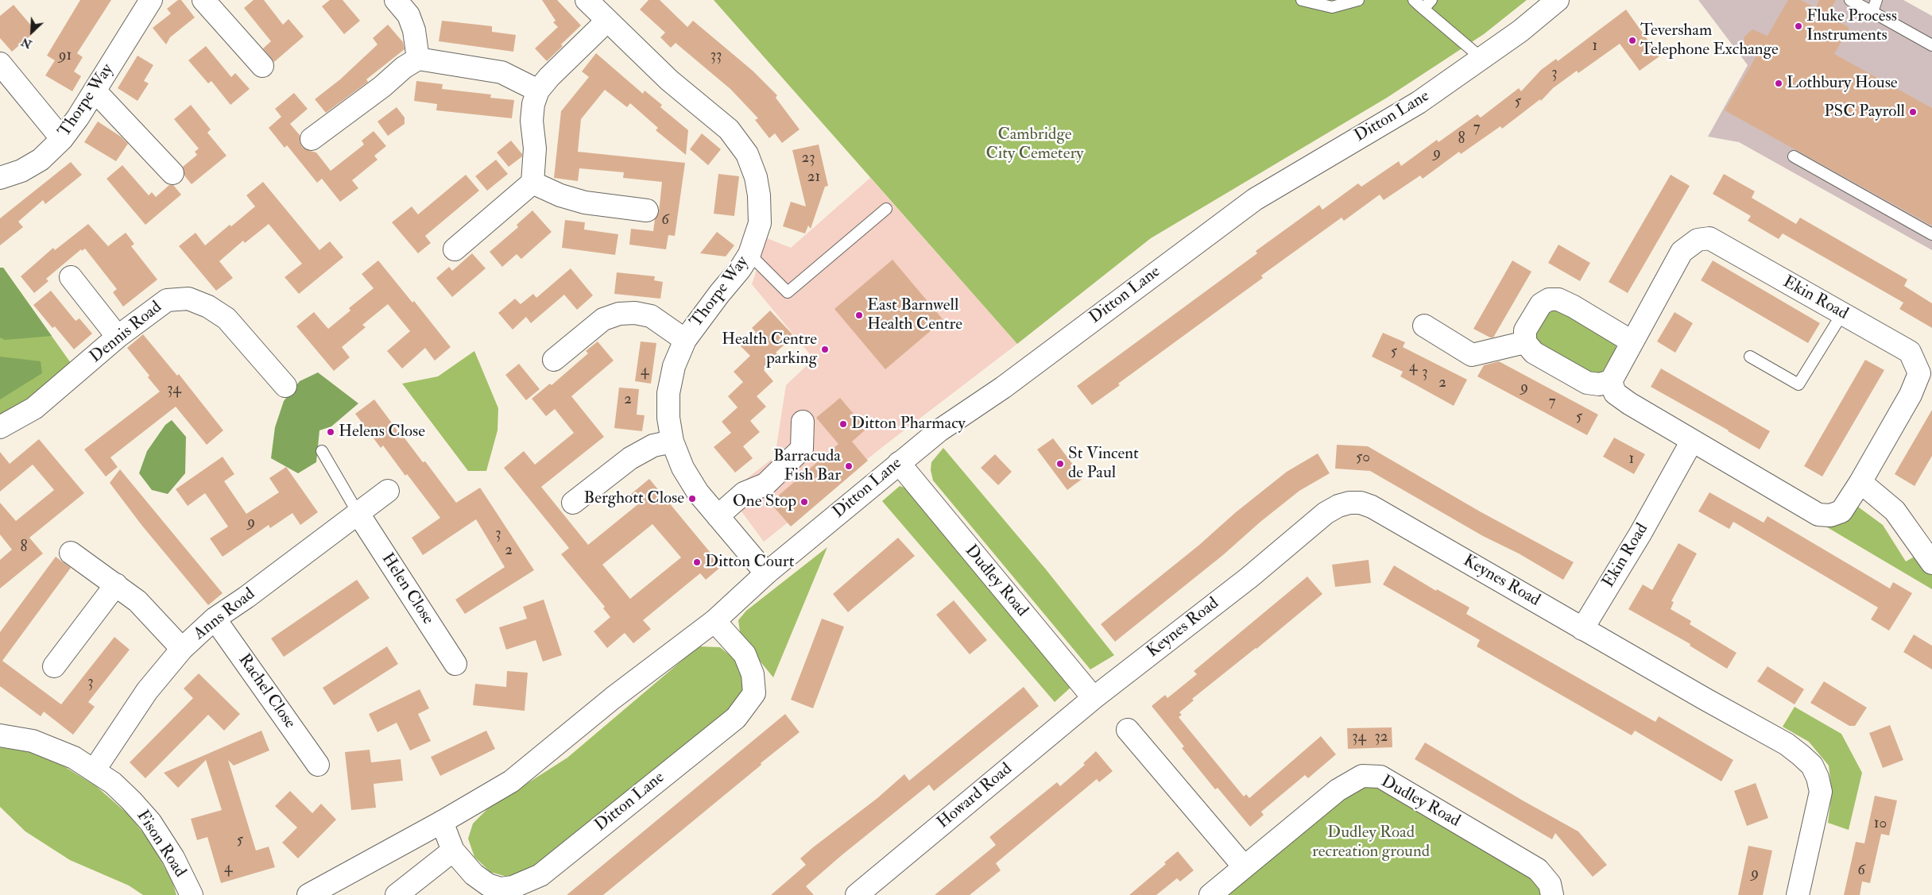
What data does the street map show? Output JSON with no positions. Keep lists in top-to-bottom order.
{
  "streets": {
    "street": [
      "Thorpe Way",
      "Ditton Lane",
      "Ekin Road",
      "Dennis Road",
      "Dudley Road",
      "Keynes Road",
      "Helen Close",
      "Anns Road",
      "Rachel Close",
      "Howard Road",
      "Fison Road"
    ]
  },
  "crossings": [
    ["Thorpe Way", "Ditton Lane"],
    ["Ditton Lane", "Dudley Road"],
    ["Ekin Road", "Keynes Road"],
    ["Dudley Road", "Keynes Road"],
    ["Dudley Road", "Howard Road"],
    ["Keynes Road", "Howard Road"],
    ["Helen Close", "Anns Road"],
    ["Anns Road", "Rachel Close"],
    ["Anns Road", "Fison Road"]
  ],
  "parks": ["Cambridge City Cemetery", "Dudley Road recreation ground"],
  "places": [
    "Fluke Process Instruments",
    "Teversham Telephone Exchange",
    "Lothbury House",
    "PSC Payroll",
    "East Barnwell Health Centre",
    "Health Centre parking",
    "Ditton Pharmacy",
    "Helens Close",
    "St Vincent de Paul",
    "Barracuda Fish Bar",
    "Berghott Close",
    "One Stop",
    "Ditton Court"
  ],
  "house_numbers": [
    "1",
    "91",
    "33",
    "3",
    "5",
    "7",
    "8",
    "9",
    "23",
    "21",
    "6",
    "5",
    "4",
    "4",
    "3",
    "2",
    "9",
    "34",
    "2",
    "7",
    "5",
    "50",
    "1",
    "9",
    "3",
    "8",
    "2",
    "3",
    "34",
    "32",
    "10",
    "5",
    "4",
    "6",
    "9"
  ],
  "north": "bottom left"
}
